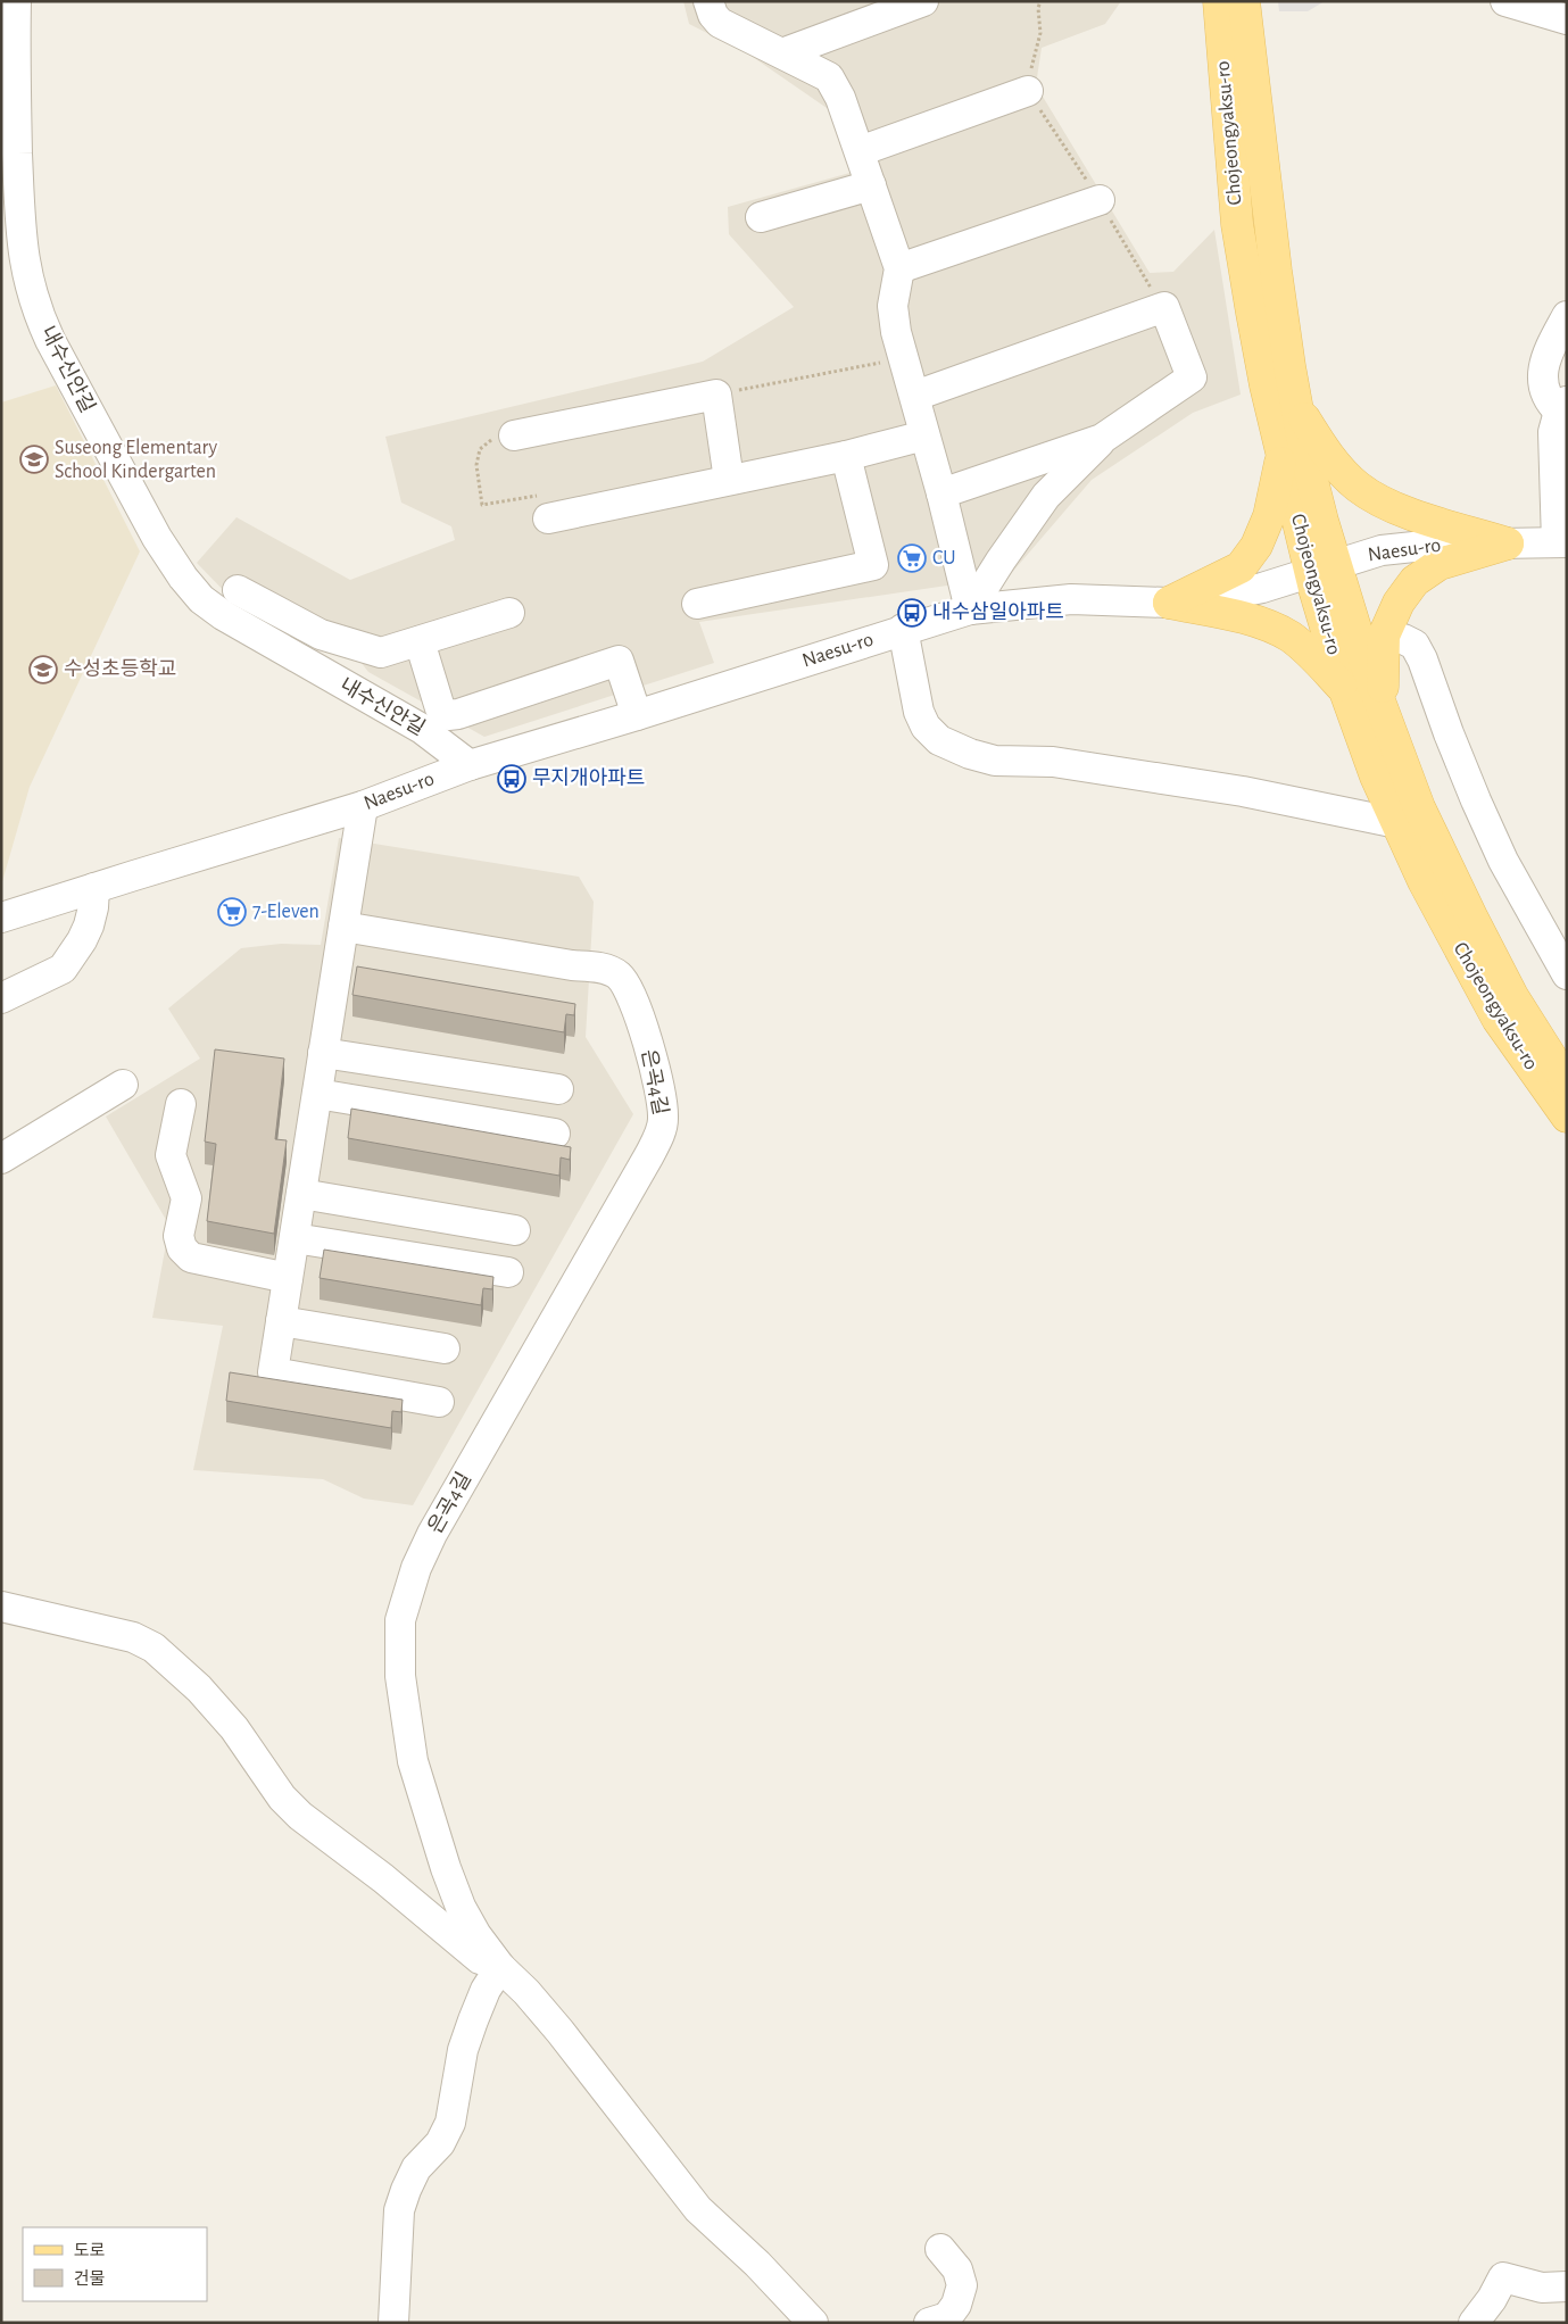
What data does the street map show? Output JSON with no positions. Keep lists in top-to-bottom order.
{
  "streets": {
    "main road": ["Chojeongyaksu-ro"],
    "street": ["내수신안길", "Naesu-ro", "은곡4길"]
  },
  "crossings": [
    ["Chojeongyaksu-ro", "Naesu-ro"],
    ["내수신안길", "Naesu-ro"]
  ],
  "places": {
    "school or university": ["Suseong Elementary School Kindergarten", "수성초등학교"],
    "supermarket": ["CU", "7-Eleven"],
    "bus stop": ["내수삼일아파트", "무지개아파트"]
  },
  "legend": ["도로", "건물"]
}
